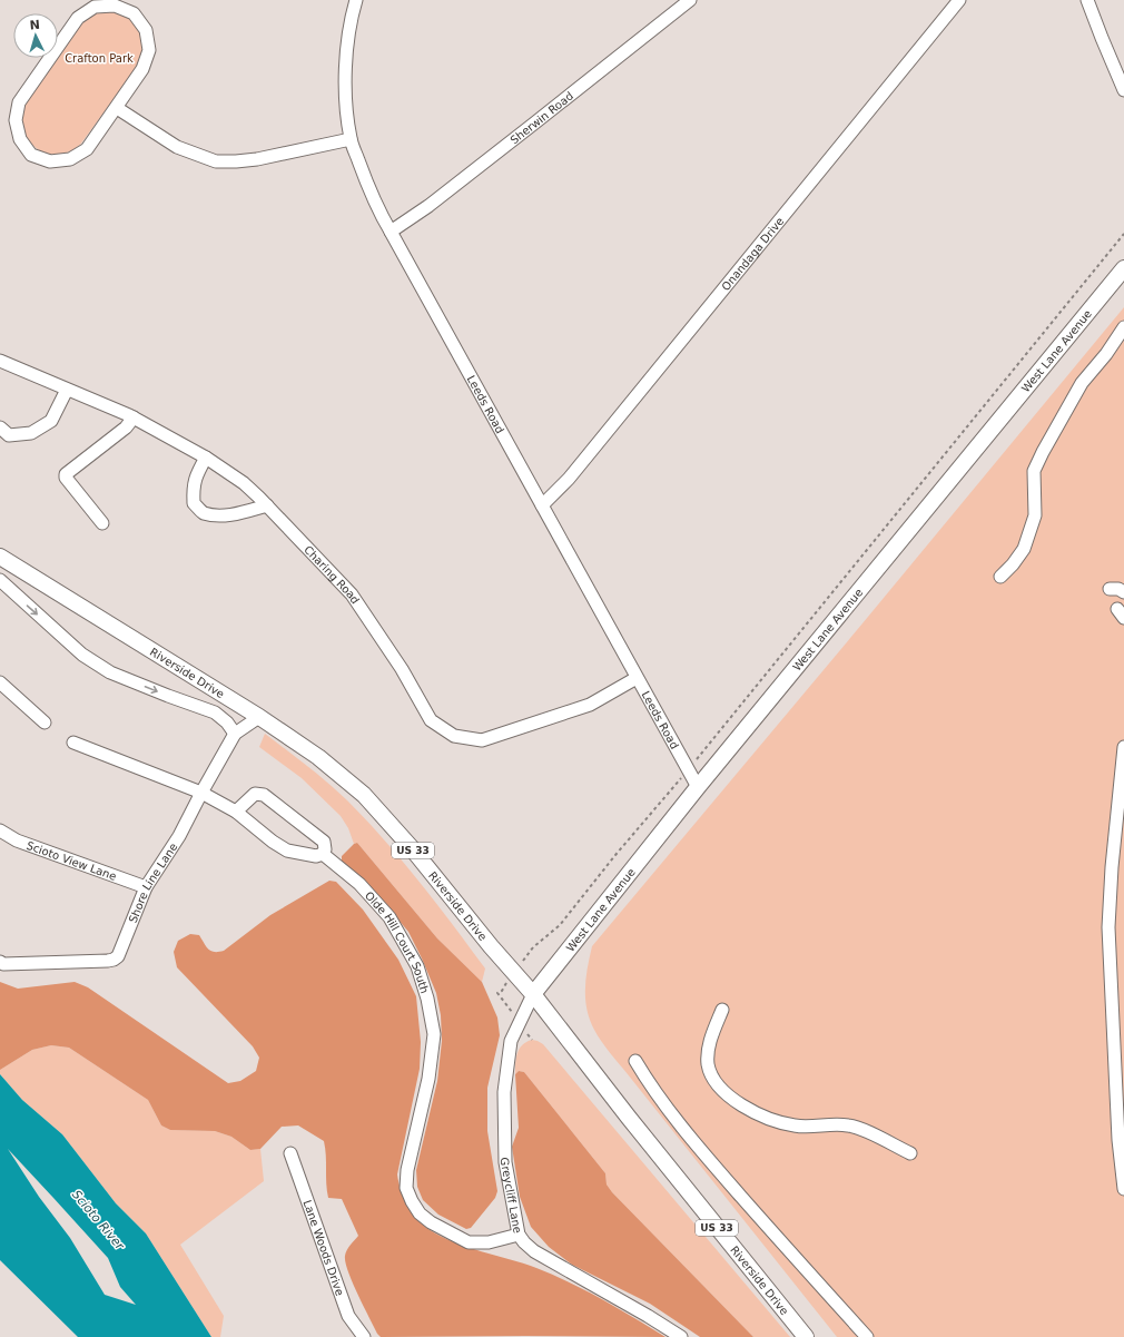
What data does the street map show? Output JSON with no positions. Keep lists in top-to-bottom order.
{
  "streets": {
    "main road": ["West Lane Avenue", "Riverside Drive", "US 33"],
    "street": [
      "Sherwin Road",
      "Onandaga Drive",
      "Leeds Road",
      "Charing Road",
      "Scioto View Lane",
      "Shore Line Lane",
      "Olde Hill Court South",
      "Greycliff Lane",
      "Lane Woods Drive"
    ]
  },
  "crossings": [
    ["Sherwin Road", "Leeds Road"],
    ["Onandaga Drive", "Leeds Road"],
    ["West Lane Avenue", "Leeds Road"],
    ["West Lane Avenue", "Riverside Drive"],
    ["West Lane Avenue", "Greycliff Lane"],
    ["Leeds Road", "Charing Road"],
    ["Riverside Drive", "Shore Line Lane"],
    ["Riverside Drive", "Greycliff Lane"],
    ["Scioto View Lane", "Shore Line Lane"],
    ["Olde Hill Court South", "Greycliff Lane"]
  ],
  "water": ["Scioto River"],
  "parks": ["Crafton Park"],
  "north": "top"
}
